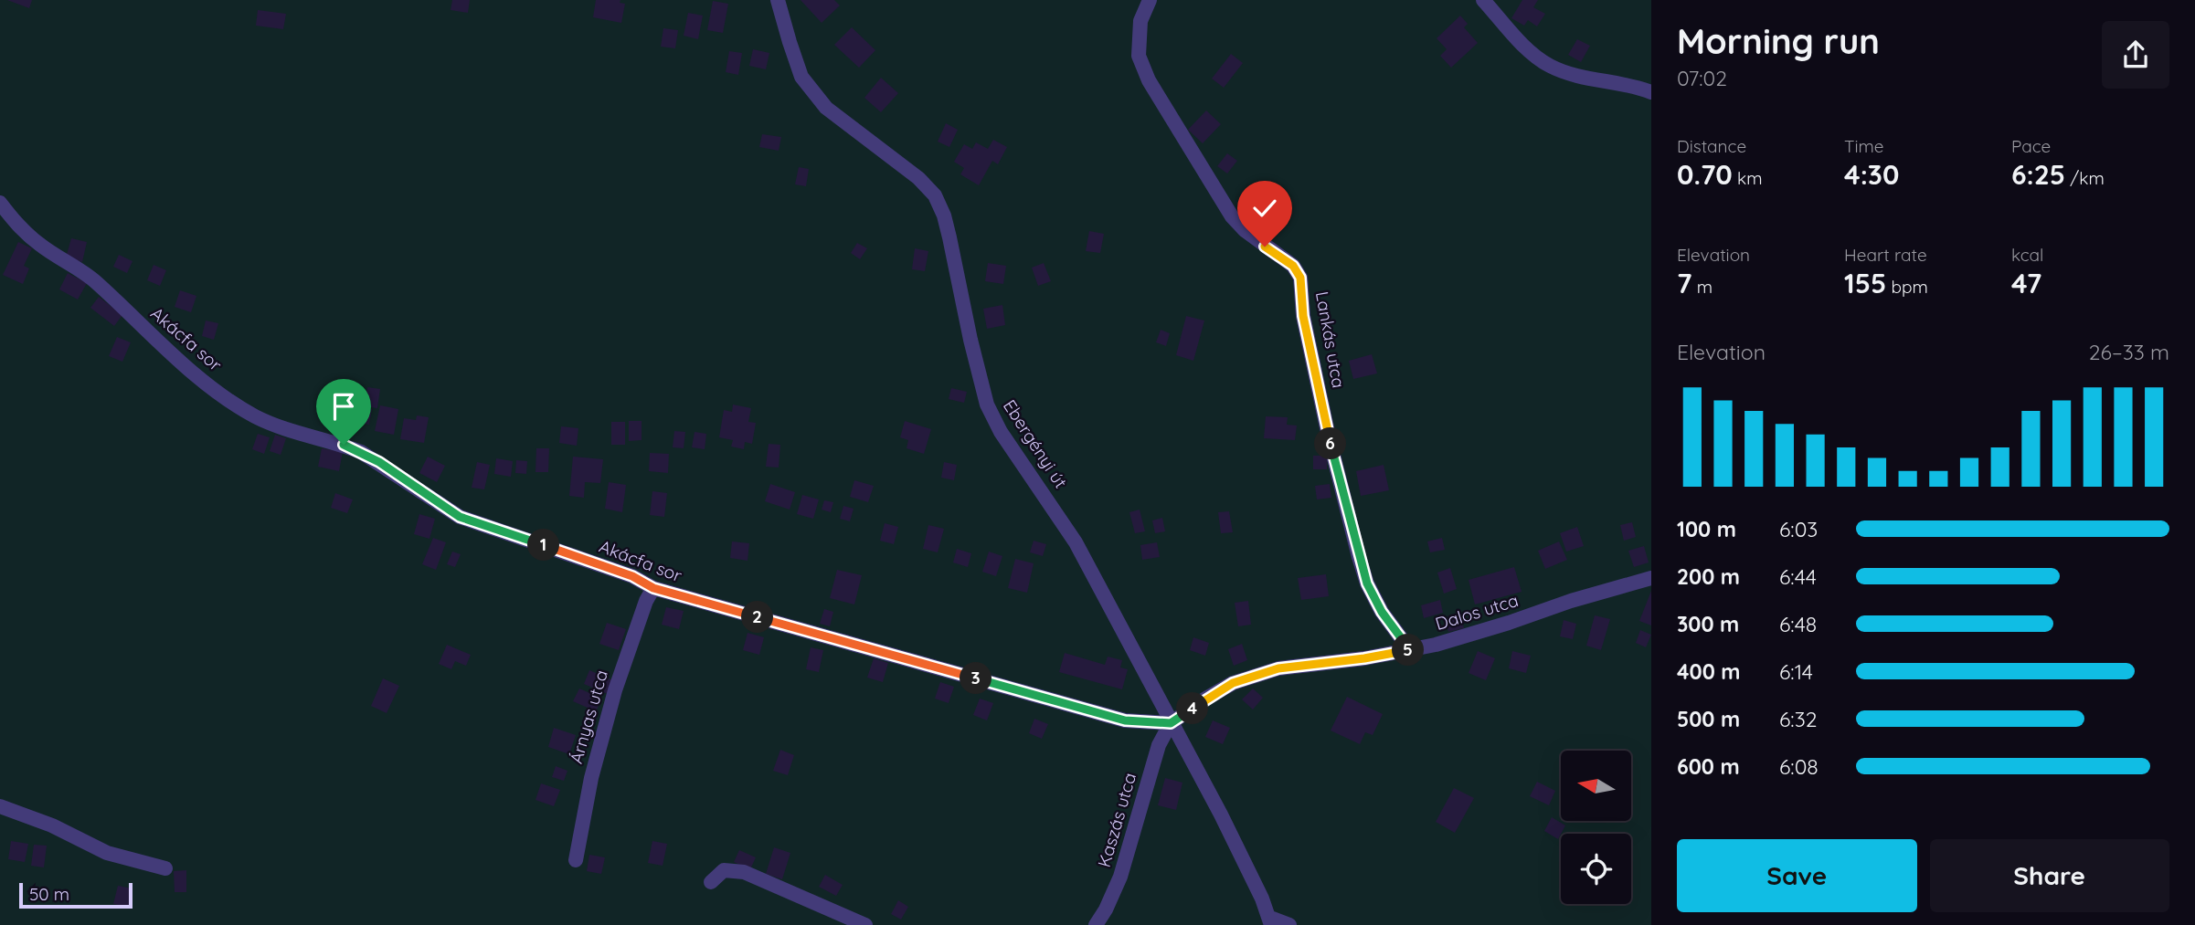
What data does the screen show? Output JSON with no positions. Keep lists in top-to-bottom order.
{
  "streets": {
    "street": [
      "Akácfa sor",
      "Lankás utca",
      "Ebergényi út",
      "Dalos utca",
      "Árnyas utca",
      "Kaszás utca"
    ]
  },
  "crossings": [
    ["Akácfa sor", "Ebergényi út"],
    ["Akácfa sor", "Dalos utca"],
    ["Akácfa sor", "Árnyas utca"],
    ["Akácfa sor", "Kaszás utca"],
    ["Lankás utca", "Dalos utca"],
    ["Ebergényi út", "Dalos utca"],
    ["Ebergényi út", "Kaszás utca"],
    ["Dalos utca", "Kaszás utca"]
  ],
  "scale_bar": "50 m",
  "north": "left",
  "page": {
    "heading": ["Morning run", "07:02"],
    "stats": [
      ["Distance", "0.70 km"],
      ["Time", "4:30"],
      ["Pace", "6:25 /km"],
      ["Elevation", "7 m"],
      ["Heart rate", "155 bpm"],
      ["kcal", "47"]
    ],
    "chart": ["Elevation", "26–33 m"],
    "pins": [
      "6",
      "1",
      "2",
      "5",
      "3",
      "4"
    ],
    "list": [
      {
        "name": "100 m",
        "note": "6:03"
      },
      {
        "name": "200 m",
        "note": "6:44"
      },
      {
        "name": "300 m",
        "note": "6:48"
      },
      {
        "name": "400 m",
        "note": "6:14"
      },
      {
        "name": "500 m",
        "note": "6:32"
      },
      {
        "name": "600 m",
        "note": "6:08"
      }
    ],
    "buttons": ["Save", "Share"],
    "scale": "50 m"
  }
}
